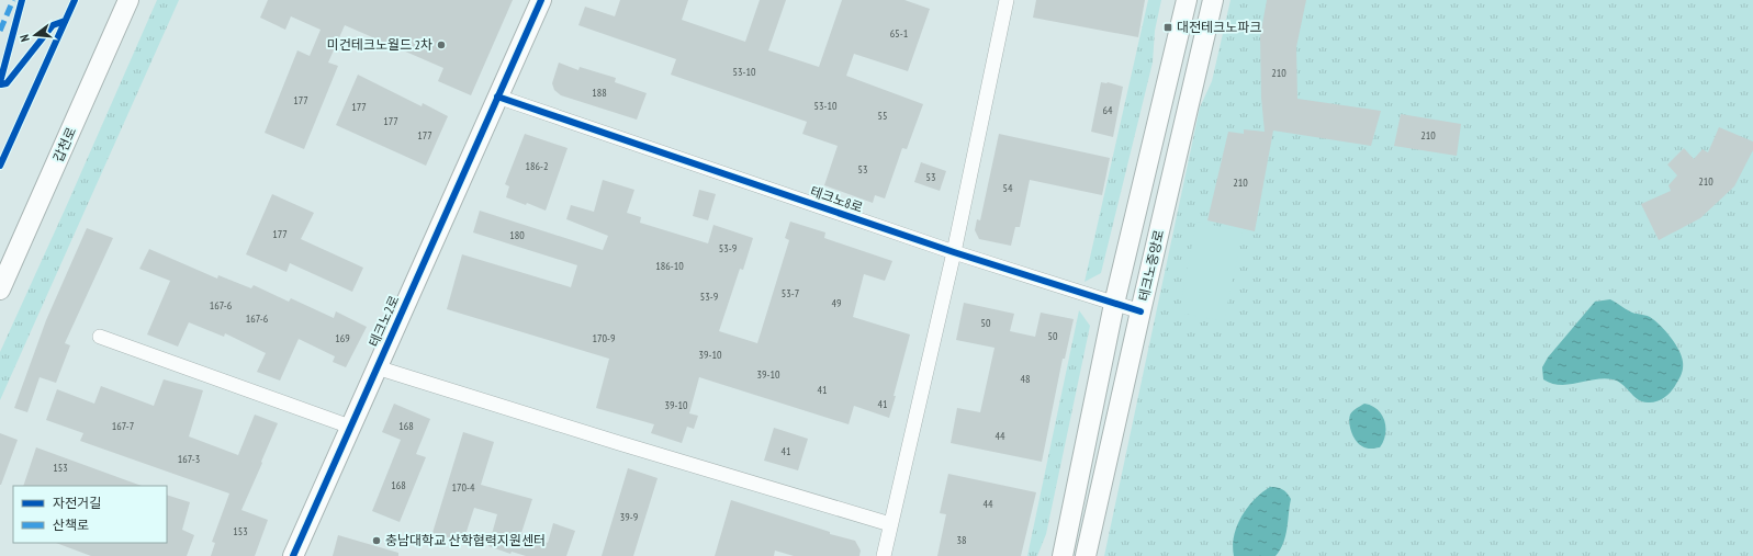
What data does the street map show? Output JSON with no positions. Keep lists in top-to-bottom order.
{
  "streets": {
    "main road": ["갑천로", "테크노중앙로", "테크노2로"],
    "street": ["테크노8로"]
  },
  "crossings": [
    ["테크노8로", "테크노중앙로"],
    ["테크노8로", "테크노2로"]
  ],
  "places": {
    "transit": ["대전테크노파크"],
    "other": ["미건테크노월드 2차", "충남대학교 산학협력지원센터"]
  },
  "house_numbers": [
    "65-1",
    "53-10",
    "210",
    "188",
    "177",
    "53-10",
    "177",
    "64",
    "55",
    "177",
    "177",
    "210",
    "186-2",
    "53",
    "53",
    "210",
    "210",
    "54",
    "177",
    "180",
    "53-9",
    "186-10",
    "53-7",
    "53-9",
    "49",
    "167-6",
    "167-6",
    "50",
    "50",
    "169",
    "170-9",
    "39-10",
    "39-10",
    "48",
    "41",
    "41",
    "39-10",
    "167-7",
    "168",
    "44",
    "41",
    "167-3",
    "153",
    "168",
    "170-4",
    "44",
    "39-9",
    "153",
    "38"
  ],
  "legend": ["자전거길", "산책로"],
  "north": "left"
}
